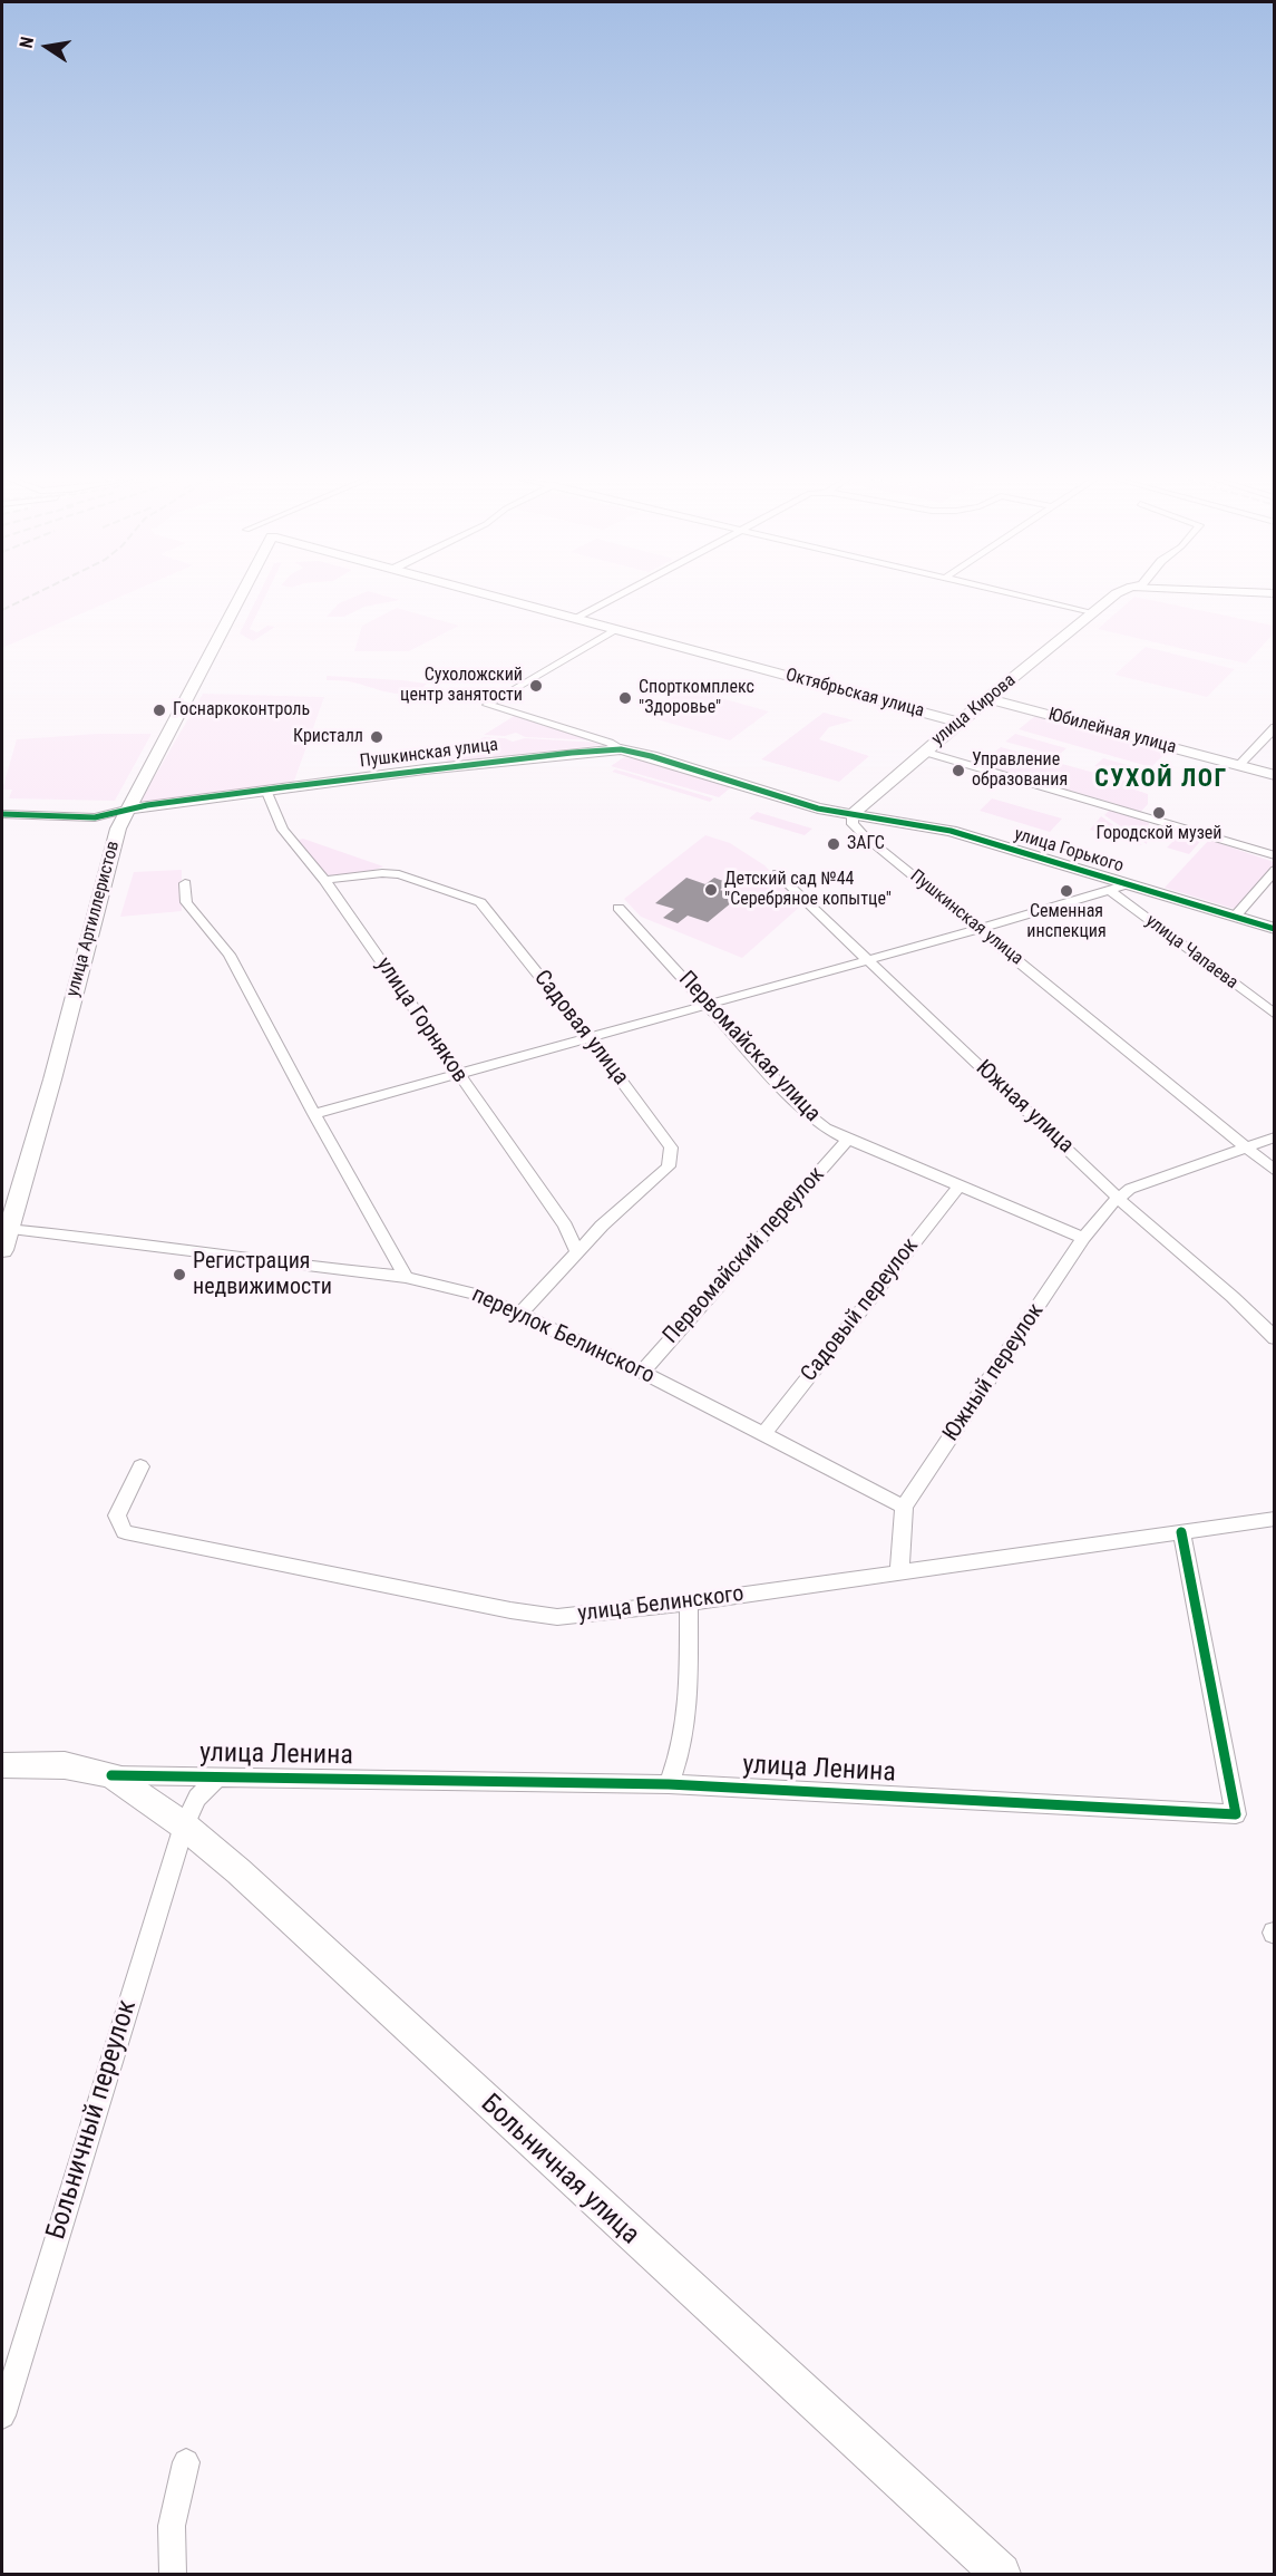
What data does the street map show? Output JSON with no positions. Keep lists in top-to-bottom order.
{
  "streets": {
    "street": [
      "Октябрьская улица",
      "улица Кирова",
      "Юбилейная улица",
      "Пушкинская улица",
      "улица Горького",
      "улица Артиллеристов",
      "улица Чапаева",
      "улица Горняков",
      "Садовая улица",
      "Первомайская улица",
      "Южная улица",
      "Первомайский переулок",
      "Садовый переулок",
      "переулок Белинского",
      "Южный переулок",
      "улица Белинского",
      "улица Ленина",
      "Больничный переулок",
      "Больничная улица"
    ]
  },
  "crossings": [
    ["Октябрьская улица", "улица Кирова"],
    ["Октябрьская улица", "Пушкинская улица"],
    ["улица Кирова", "Юбилейная улица"],
    ["улица Кирова", "Пушкинская улица"],
    ["улица Кирова", "улица Горького"],
    ["Пушкинская улица", "улица Горького"],
    ["Пушкинская улица", "улица Артиллеристов"],
    ["Пушкинская улица", "улица Горняков"],
    ["улица Горького", "улица Чапаева"],
    ["улица Артиллеристов", "переулок Белинского"],
    ["улица Горняков", "Садовая улица"],
    ["Первомайская улица", "Первомайский переулок"],
    ["Первомайская улица", "Садовый переулок"],
    ["Первомайская улица", "Южный переулок"],
    ["Южная улица", "Южный переулок"],
    ["Первомайский переулок", "переулок Белинского"],
    ["Садовый переулок", "переулок Белинского"],
    ["переулок Белинского", "Южный переулок"],
    ["улица Белинского", "улица Ленина"],
    ["улица Ленина", "Больничный переулок"],
    ["улица Ленина", "Больничная улица"],
    ["Больничный переулок", "Больничная улица"]
  ],
  "districts": ["СУХОЙ ЛОГ"],
  "places": [
    "Сухоложский центр занятости",
    "Спорткомплекс \"Здоровье\"",
    "Госнаркоконтроль",
    "Кристалл",
    "Управление образования",
    "Городской музей",
    "ЗАГС",
    "Детский сад №44 \"Серебряное копытце\"",
    "Семенная инспекция",
    "Регистрация недвижимости"
  ],
  "north": "left"
}
